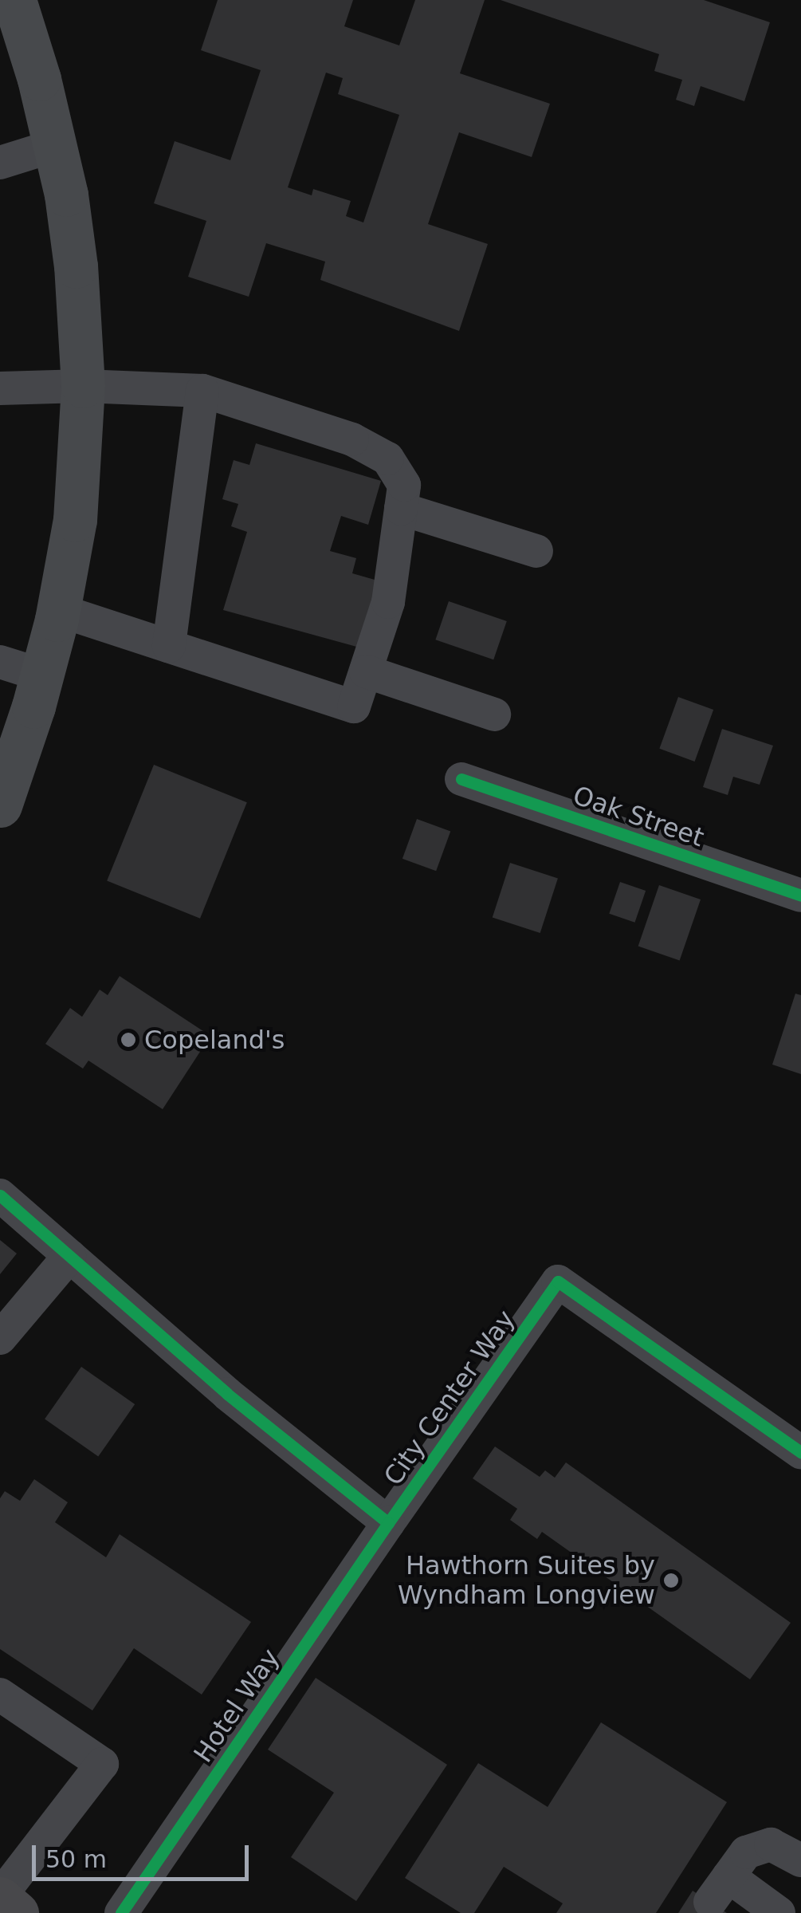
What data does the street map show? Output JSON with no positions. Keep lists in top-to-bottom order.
{
  "streets": {
    "street": ["Oak Street", "City Center Way", "Hotel Way"]
  },
  "crossings": [
    ["City Center Way", "Hotel Way"]
  ],
  "places": ["Copeland's", "Hawthorn Suites by Wyndham Longview"],
  "scale_bar": "50 m"
}
